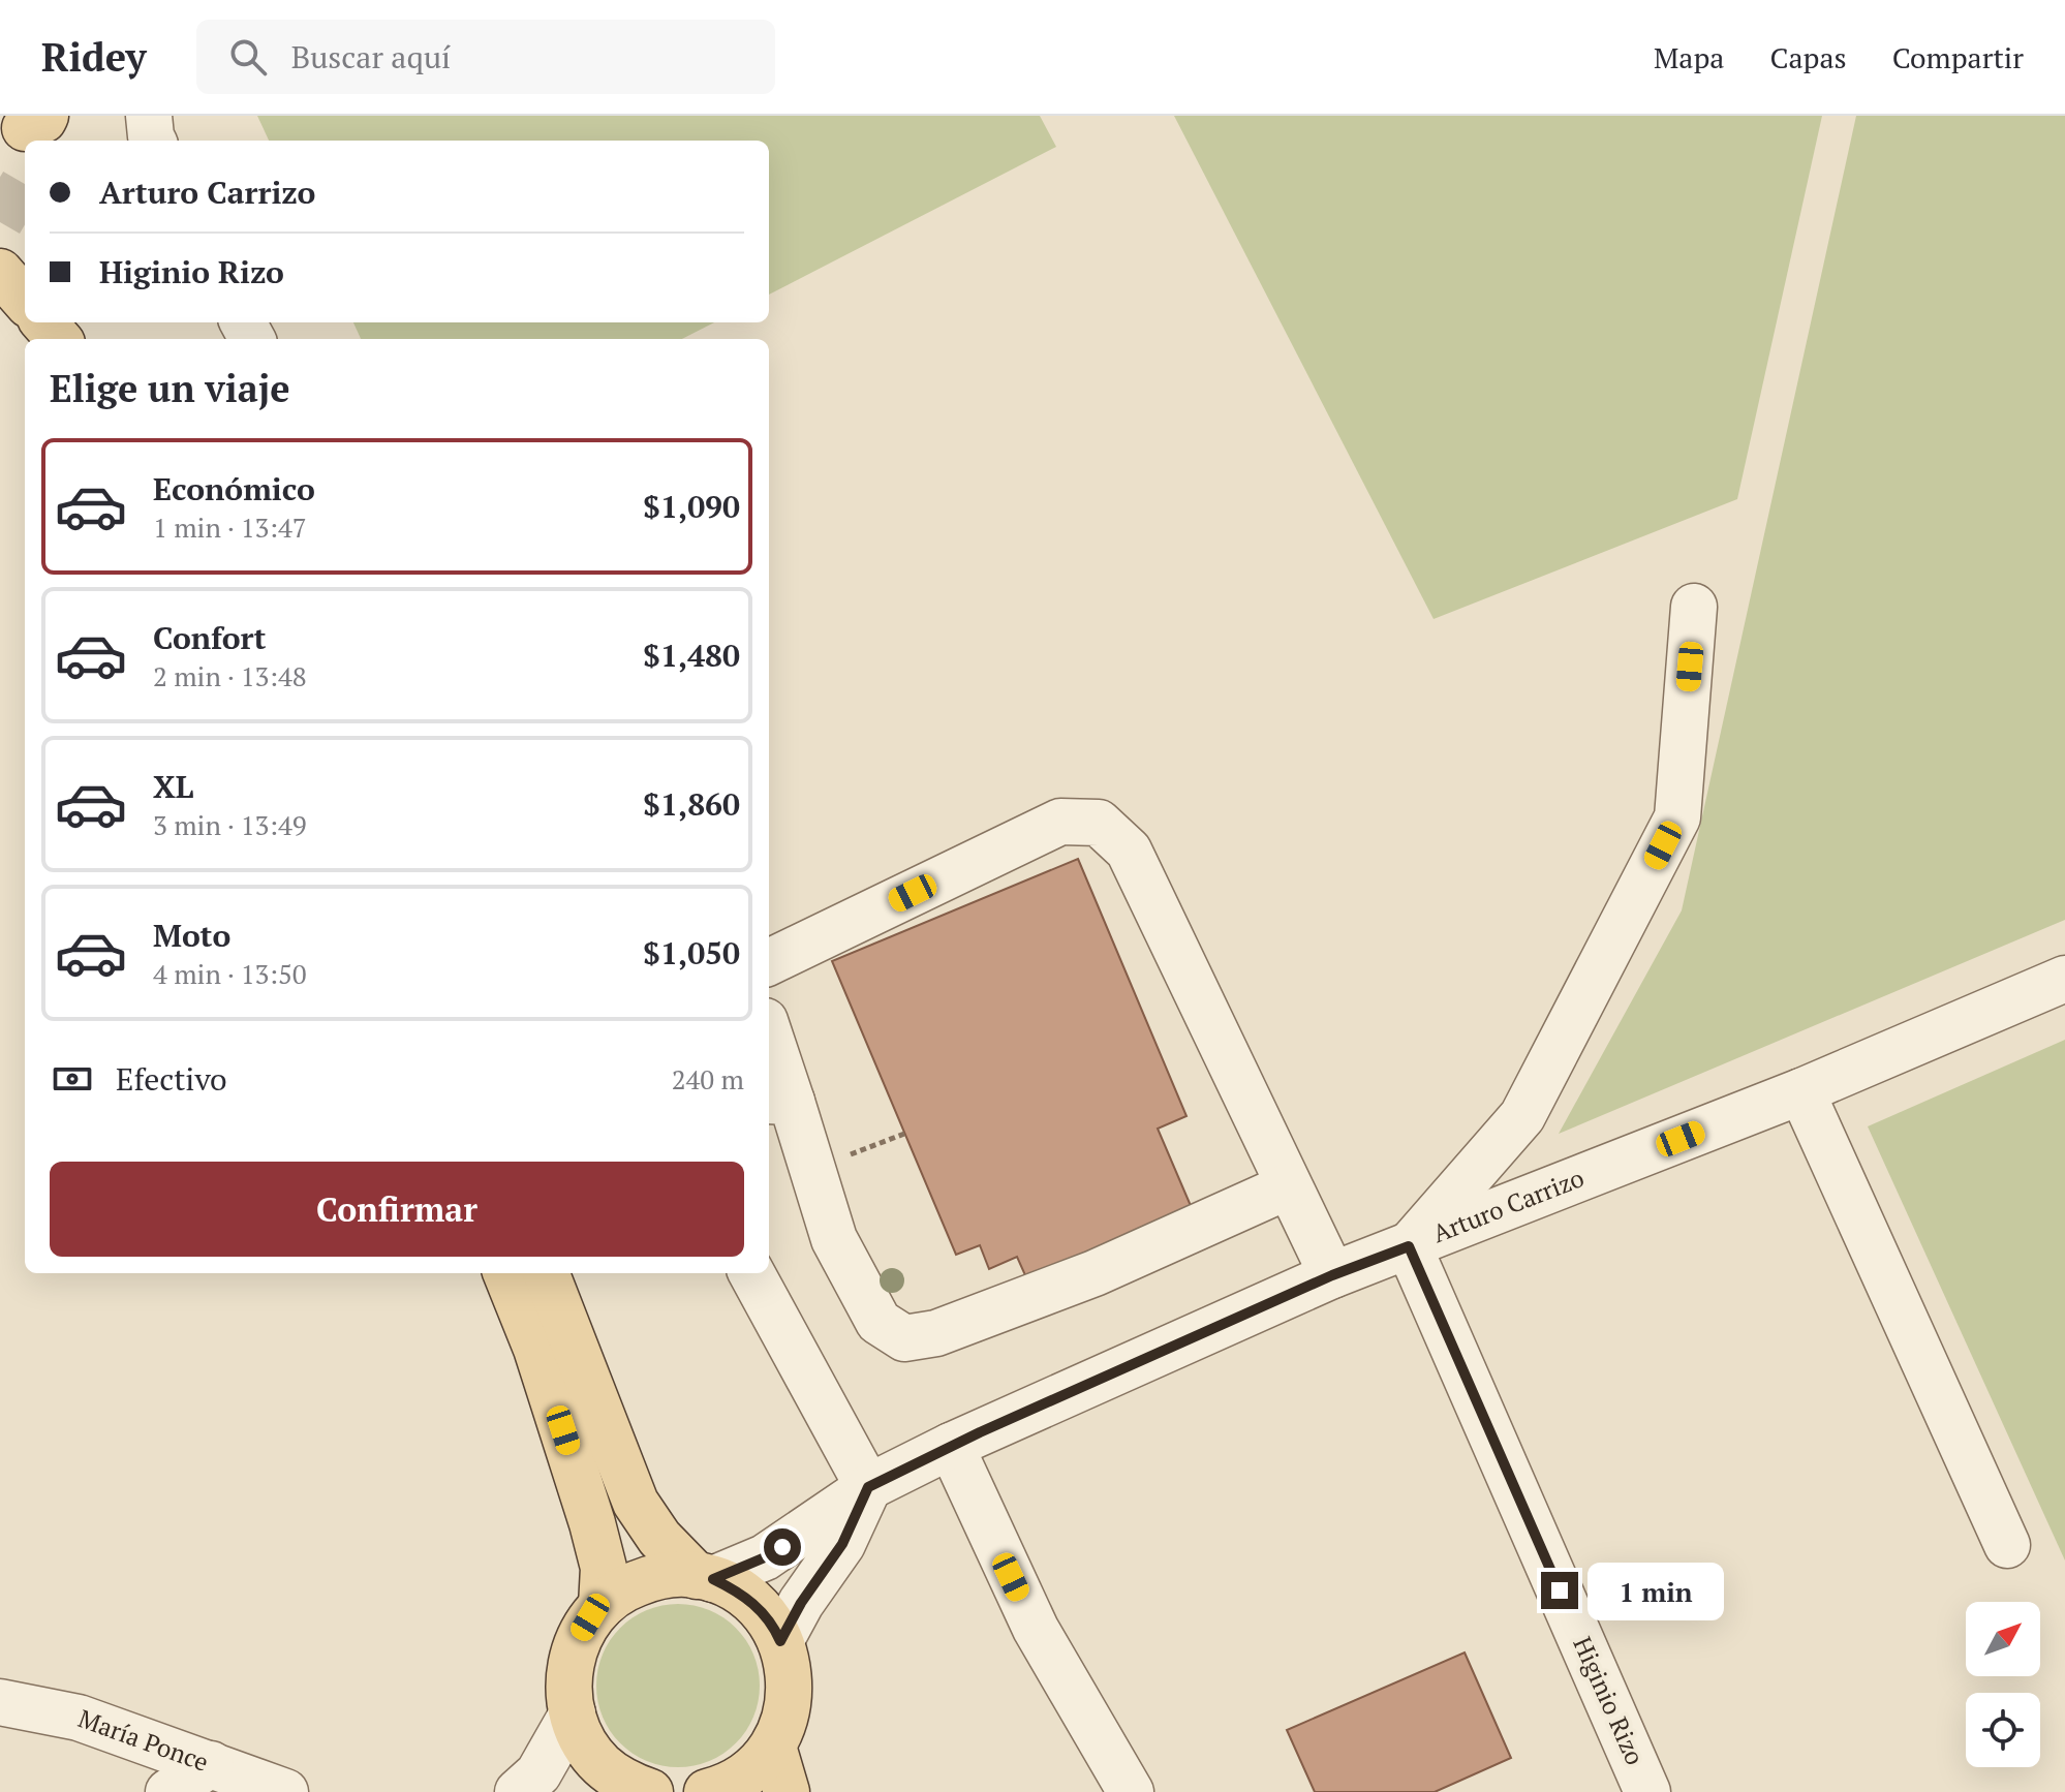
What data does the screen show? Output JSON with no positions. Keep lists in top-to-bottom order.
{
  "streets": {
    "street": ["Arturo Carrizo", "Higinio Rizo", "María Ponce"]
  },
  "crossings": [
    ["Arturo Carrizo", "Higinio Rizo"]
  ],
  "north": "top right",
  "page": {
    "header": "Ridey",
    "search": "Buscar aquí",
    "nav": ["Mapa", "Capas", "Compartir"],
    "banner": ["Arturo Carrizo", "Higinio Rizo"],
    "heading": "Elige un viaje",
    "list": [
      {
        "name": "Económico",
        "note": "1 min · 13:47",
        "value": "$1,090"
      },
      {
        "name": "Confort",
        "note": "2 min · 13:48",
        "value": "$1,480"
      },
      {
        "name": "XL",
        "note": "3 min · 13:49",
        "value": "$1,860"
      },
      {
        "name": "Moto",
        "note": "4 min · 13:50",
        "value": "$1,050"
      }
    ],
    "pay": ["Efectivo", "240 m"],
    "buttons": "Confirmar",
    "bubble": "1 min"
  }
}
